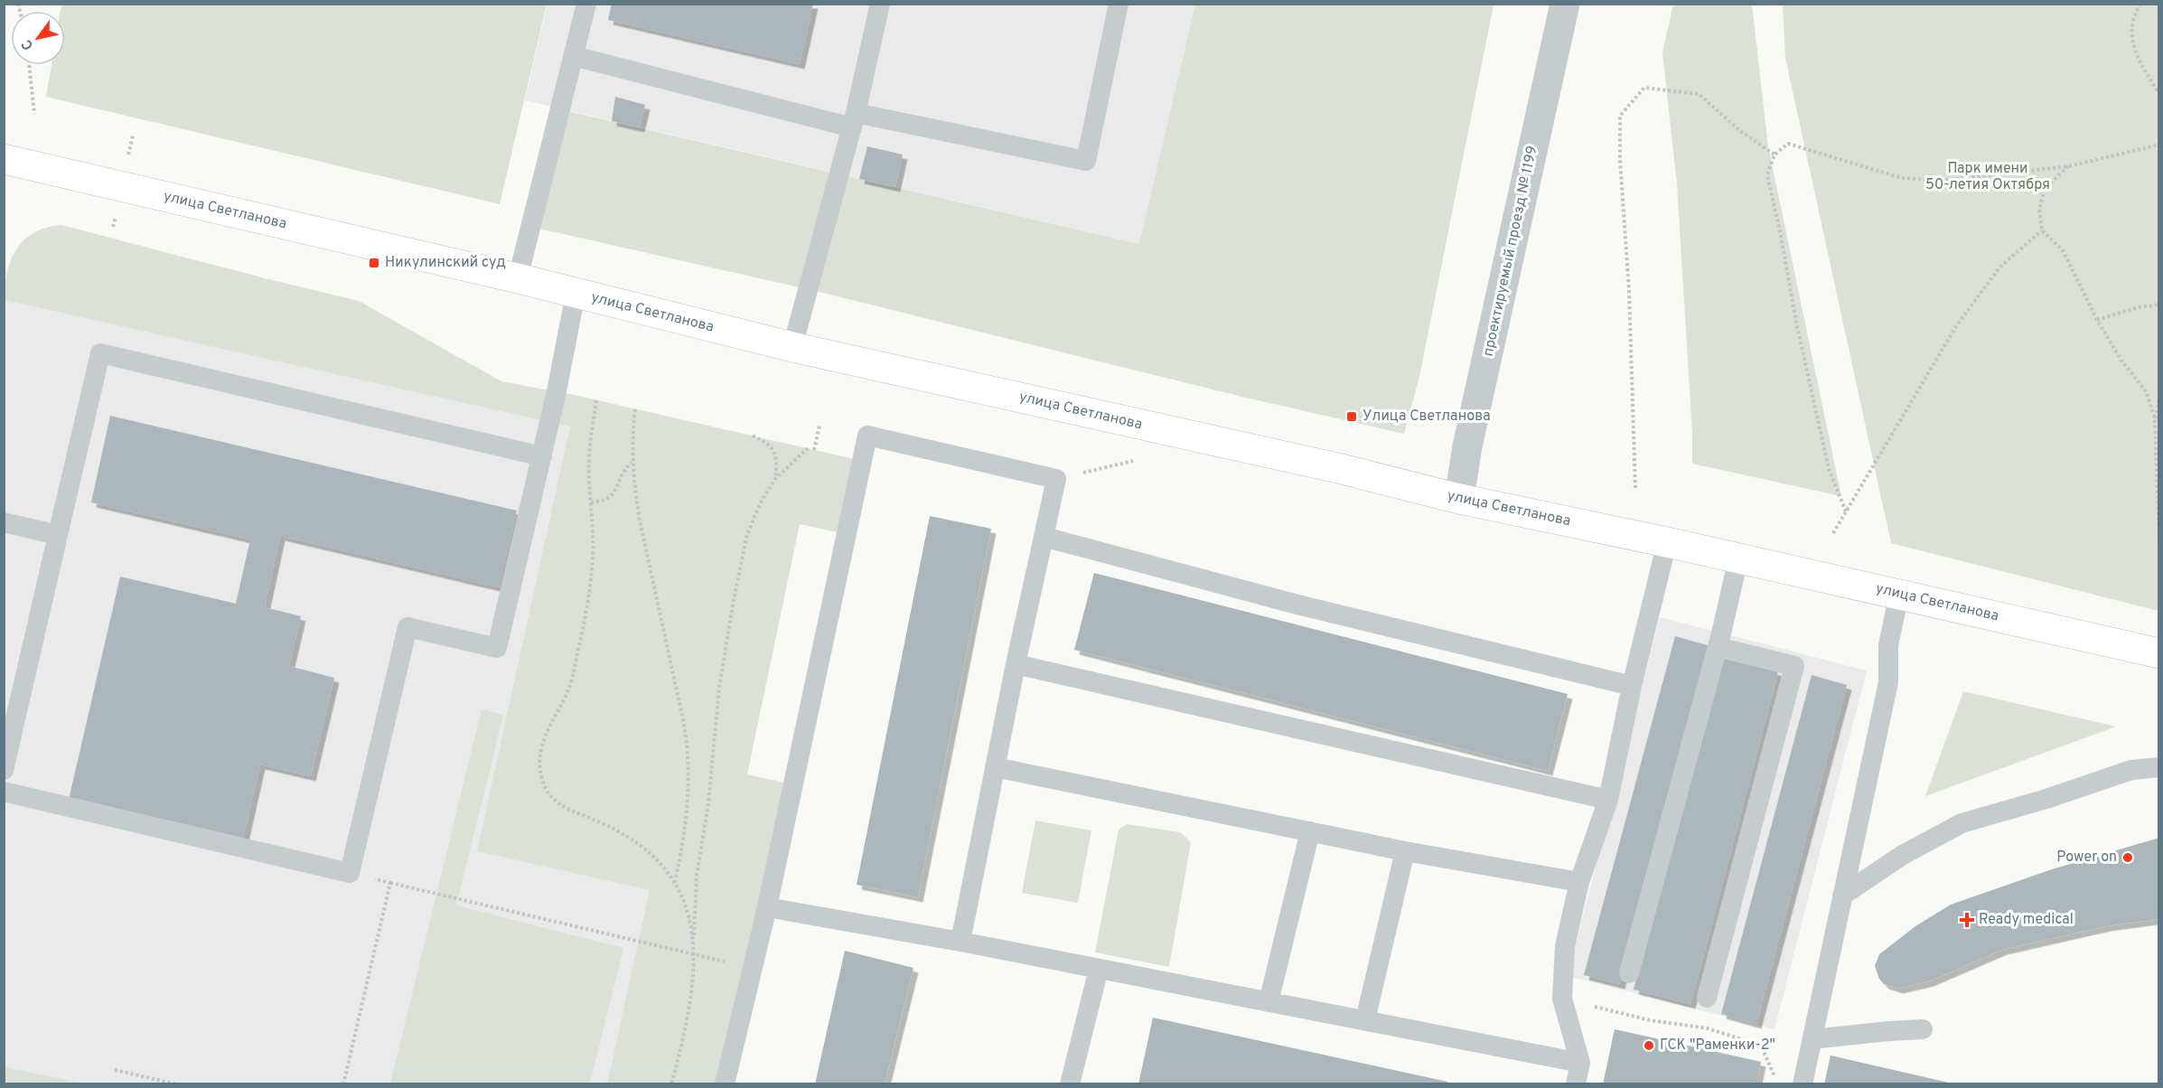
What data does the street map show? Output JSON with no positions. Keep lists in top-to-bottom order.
{
  "streets": {
    "street": ["улица Светланова", "проектируемый проезд № 1199"]
  },
  "crossings": [
    ["улица Светланова", "проектируемый проезд № 1199"]
  ],
  "parks": ["Парк имени 50-летия Октября"],
  "places": {
    "transit": ["Никулинский суд", "Улица Светланова"],
    "other": ["Power on", "ГСК \"Раменки-2\""],
    "health": ["Ready medical"]
  },
  "north": "bottom left"
}
